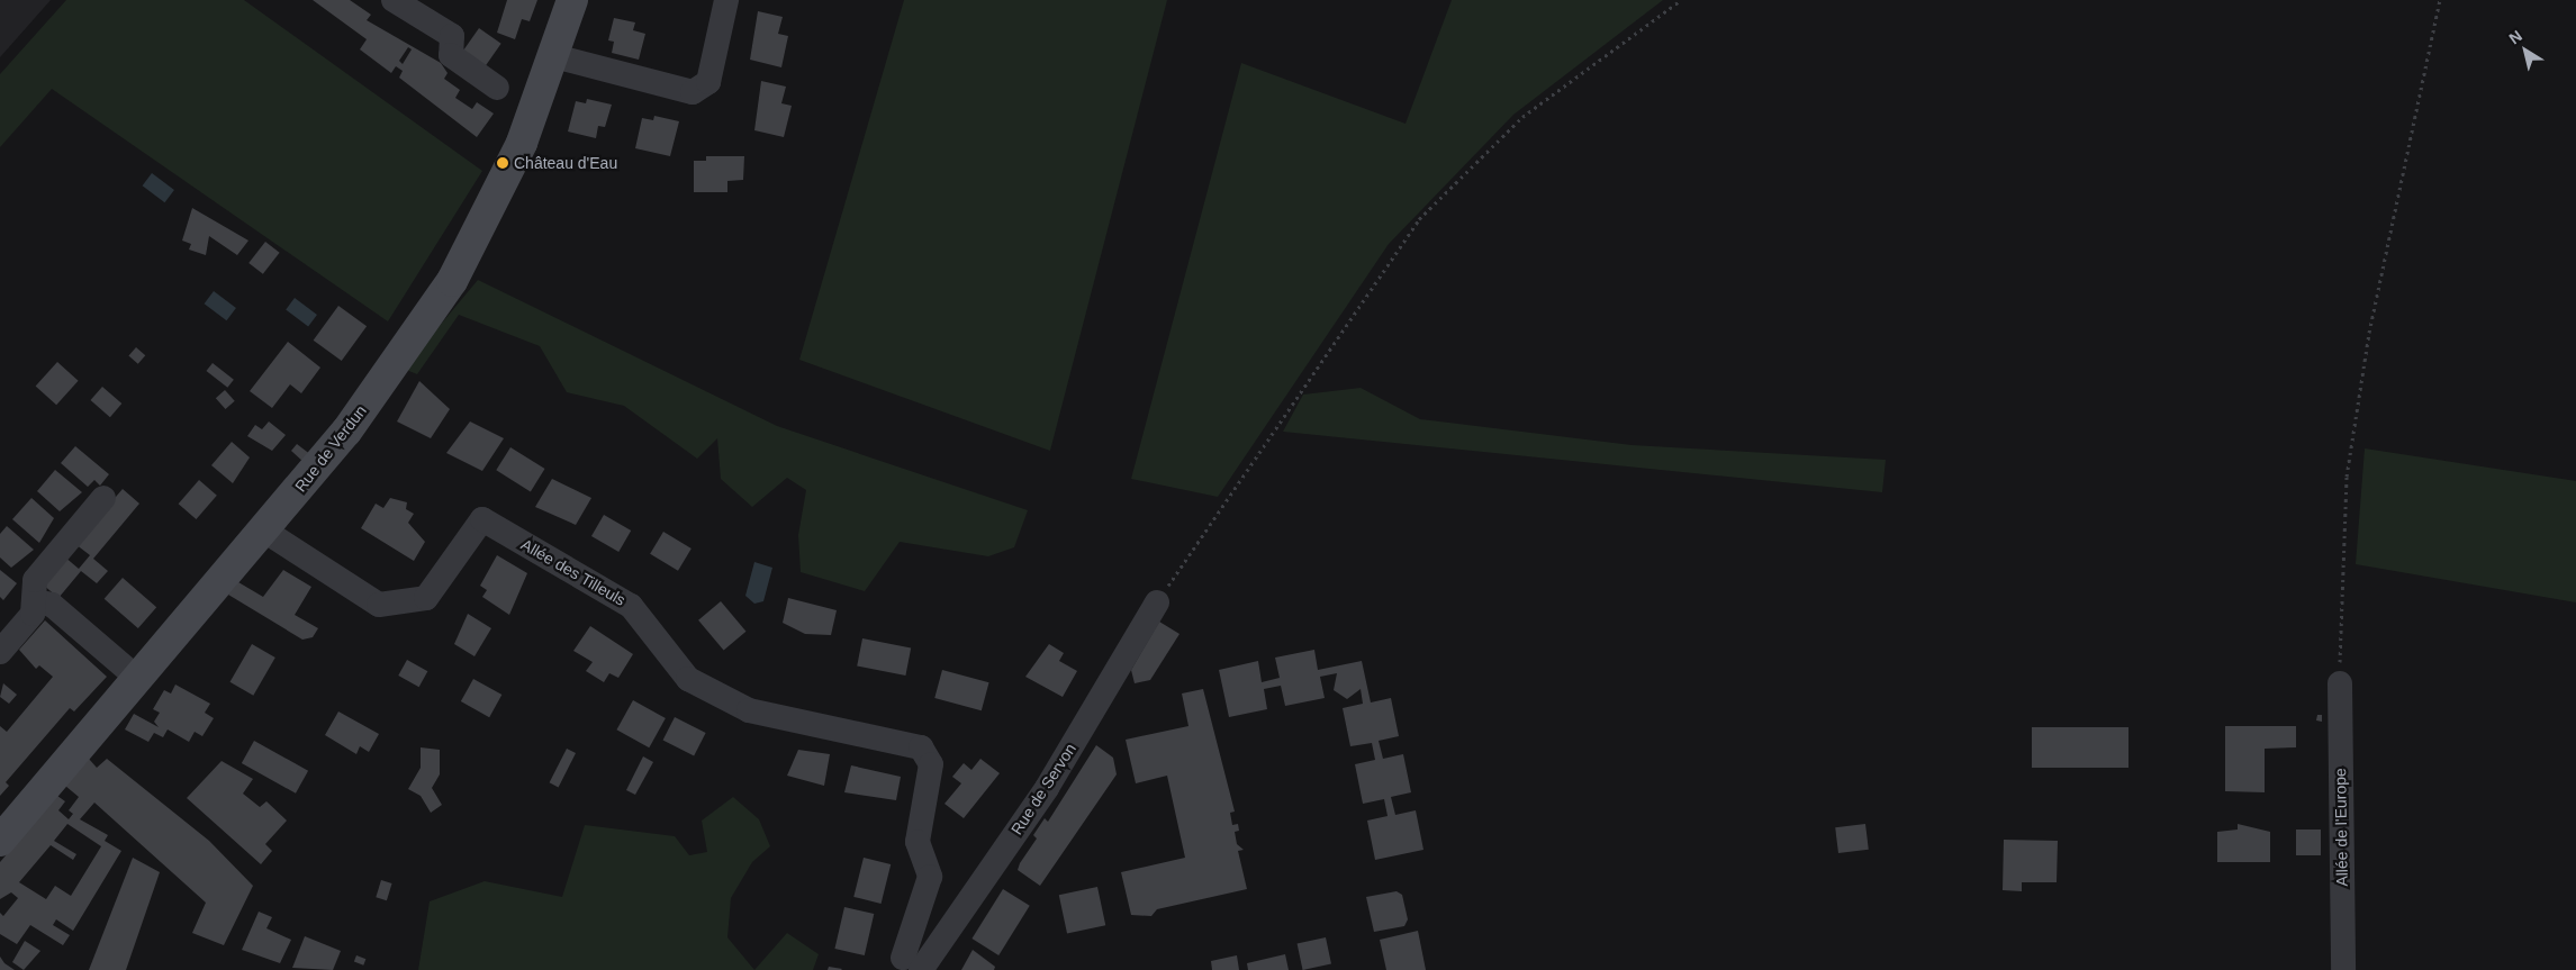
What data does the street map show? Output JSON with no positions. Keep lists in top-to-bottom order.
{
  "streets": {
    "street": [
      "Rue de Verdun",
      "Allée des Tilleuls",
      "Rue de Servon",
      "Allée de l'Europe"
    ]
  },
  "crossings": [
    ["Rue de Verdun", "Allée des Tilleuls"],
    ["Allée des Tilleuls", "Rue de Servon"]
  ],
  "places": ["Château d'Eau"],
  "north": "top left"
}
